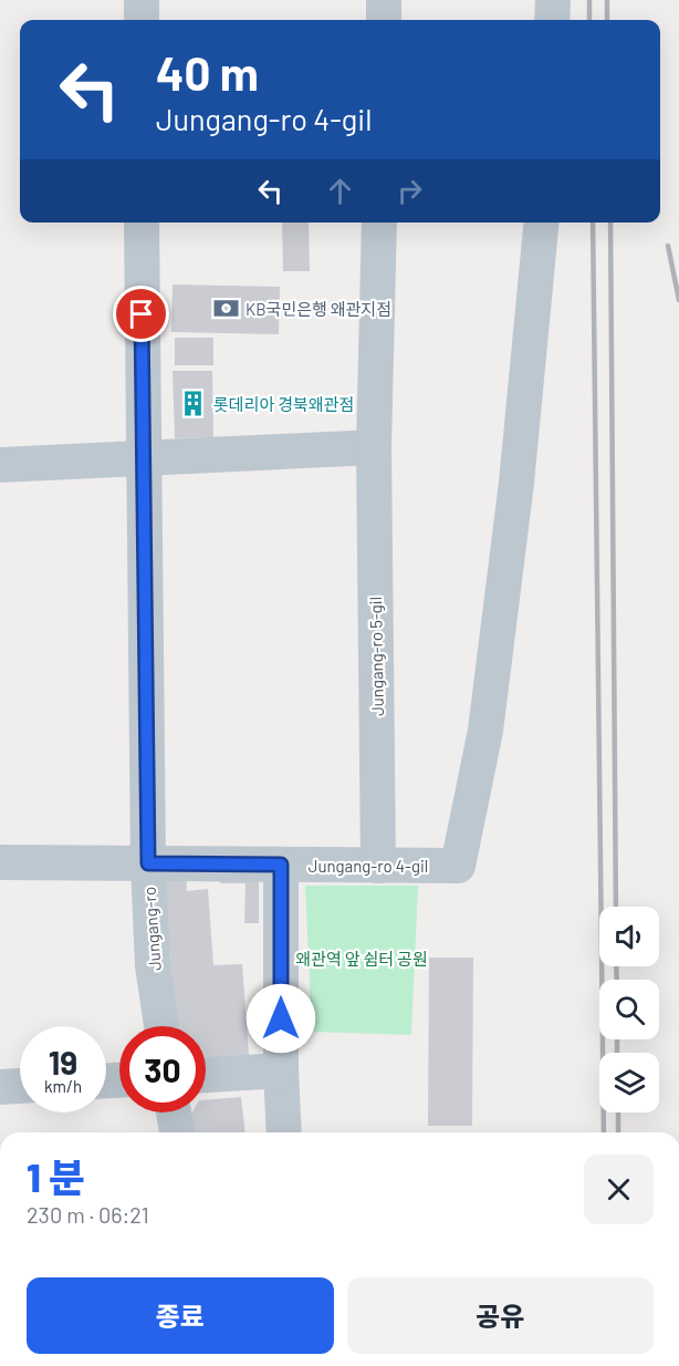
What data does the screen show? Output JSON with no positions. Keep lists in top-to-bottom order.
{
  "streets": {
    "street": ["Jungang-ro 5-gil", "Jungang-ro 4-gil", "Jungang-ro"]
  },
  "crossings": [
    ["Jungang-ro 5-gil", "Jungang-ro 4-gil"],
    ["Jungang-ro 4-gil", "Jungang-ro"]
  ],
  "parks": ["왜관역 앞 쉼터 공원"],
  "places": {
    "bank": ["KB국민은행 왜관지점"],
    "building": ["롯데리아 경북왜관점"]
  },
  "page": {
    "turn": ["40 m", "Jungang-ro 4-gil"],
    "speed": "19 km/h",
    "limit": "30",
    "heading": ["1 분", "230 m · 06:21"],
    "buttons": ["종료", "공유"]
  }
}
